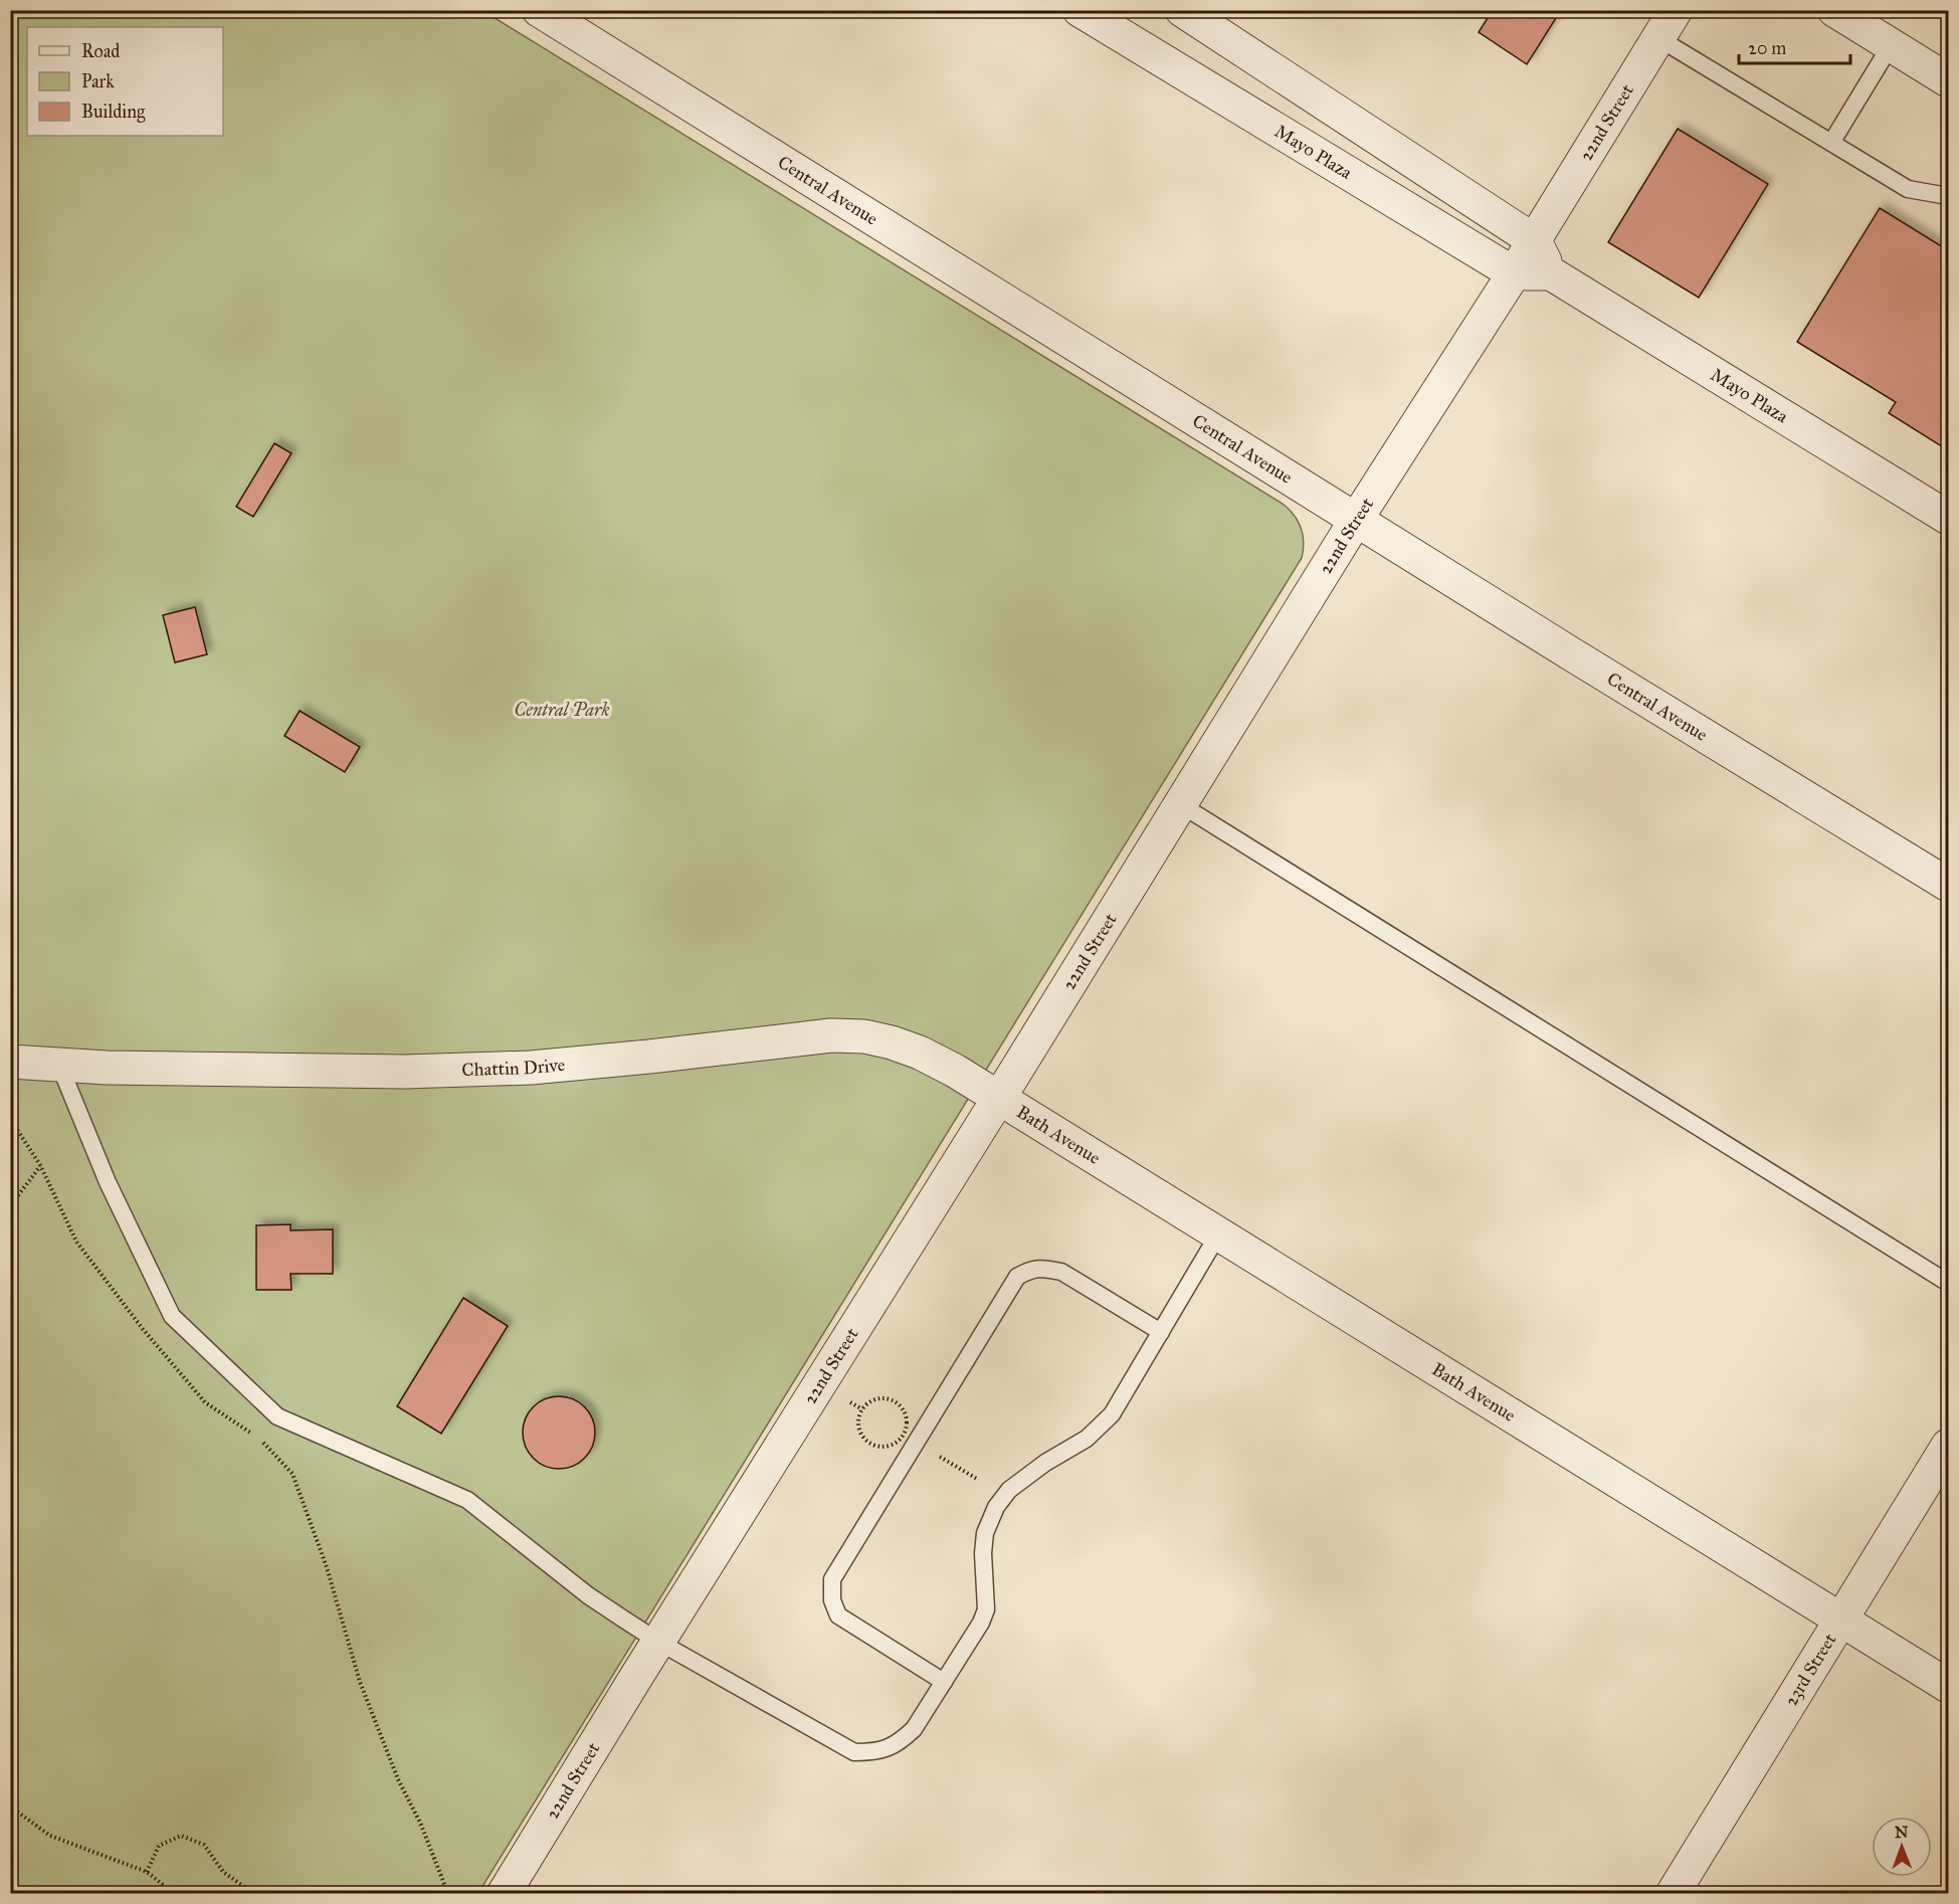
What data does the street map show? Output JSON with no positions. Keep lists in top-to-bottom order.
{
  "streets": {
    "street": [
      "22nd Street",
      "Mayo Plaza",
      "Central Avenue",
      "Chattin Drive",
      "Bath Avenue",
      "23rd Street"
    ]
  },
  "crossings": [
    ["22nd Street", "Mayo Plaza"],
    ["22nd Street", "Central Avenue"],
    ["22nd Street", "Chattin Drive"],
    ["22nd Street", "Bath Avenue"],
    ["Chattin Drive", "Bath Avenue"],
    ["Bath Avenue", "23rd Street"]
  ],
  "parks": ["Central Park"],
  "legend": ["Road", "Park", "Building"],
  "scale_bar": "20 m",
  "north": "top"
}
